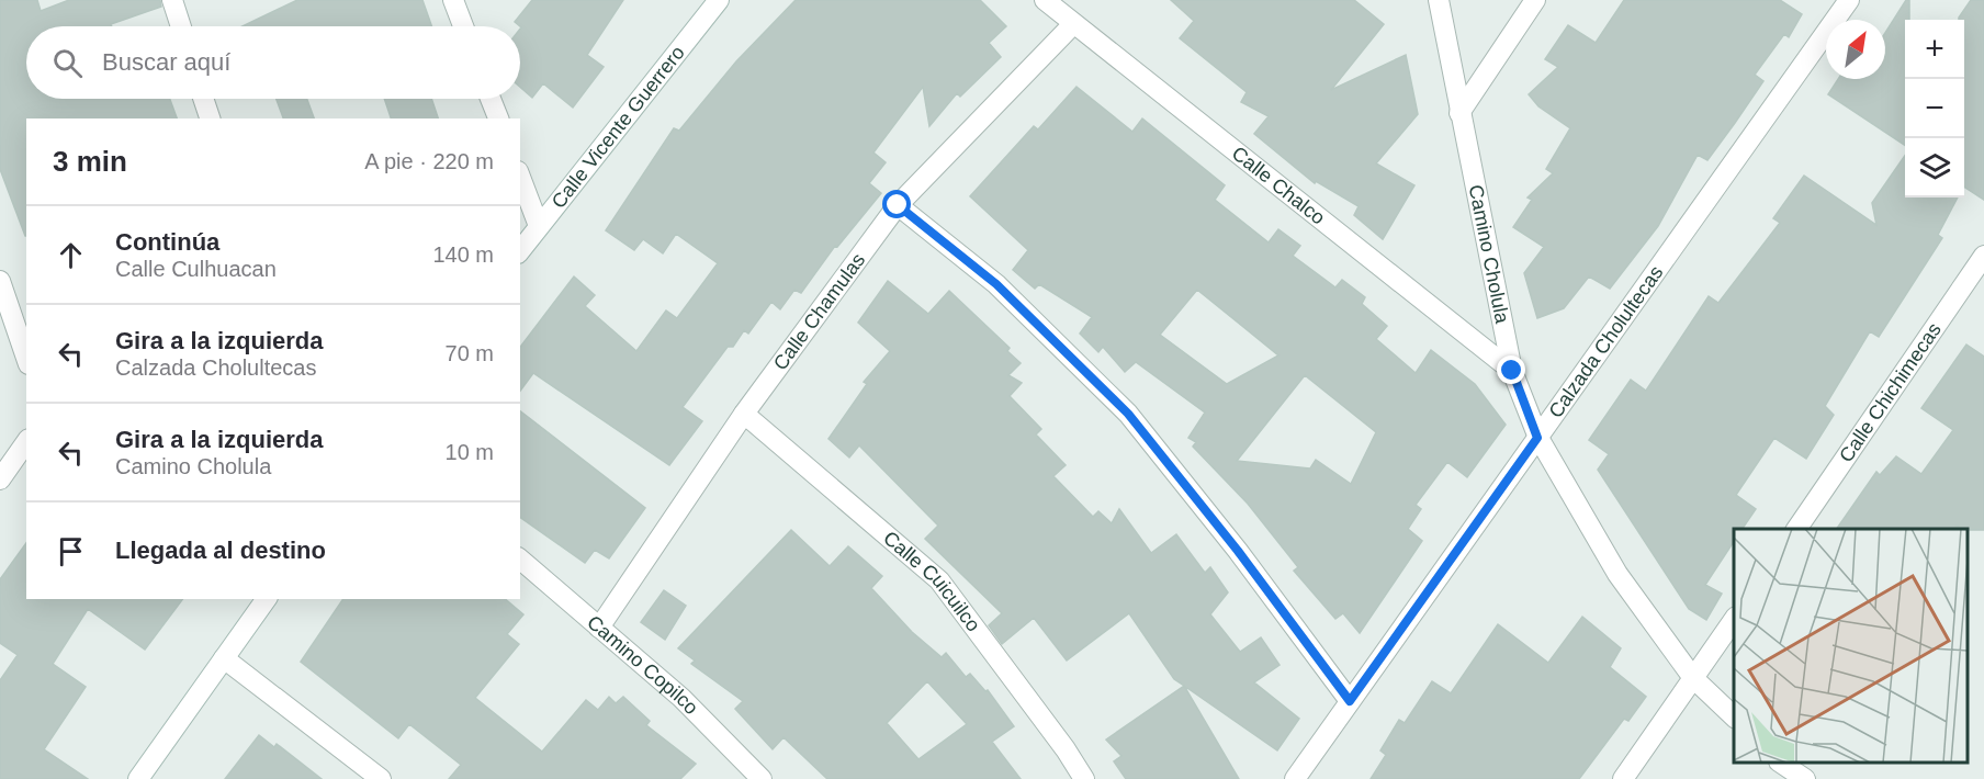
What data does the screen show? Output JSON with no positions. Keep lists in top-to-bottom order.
{
  "streets": {
    "street": [
      "Calle Vicente Guerrero",
      "Calle Chalco",
      "Camino Cholula",
      "Calle Chamulas",
      "Calzada Cholultecas",
      "Calle Chichimecas",
      "Calle Cuicuilco",
      "Camino Copilco"
    ]
  },
  "crossings": [
    ["Calle Chalco", "Camino Cholula"],
    ["Calle Chalco", "Calle Chamulas"],
    ["Camino Cholula", "Calzada Cholultecas"],
    ["Calle Chamulas", "Calle Cuicuilco"],
    ["Calle Chamulas", "Camino Copilco"]
  ],
  "north": "top right",
  "page": {
    "map_buttons": ["+", "−"],
    "search": "Buscar aquí",
    "heading": ["3 min", "A pie · 220 m"],
    "list": [
      ["Continúa", "Calle Culhuacan", "140 m"],
      ["Gira a la izquierda", "Calzada Cholultecas", "70 m"],
      ["Gira a la izquierda", "Camino Cholula", "10 m"],
      "Llegada al destino"
    ]
  }
}
